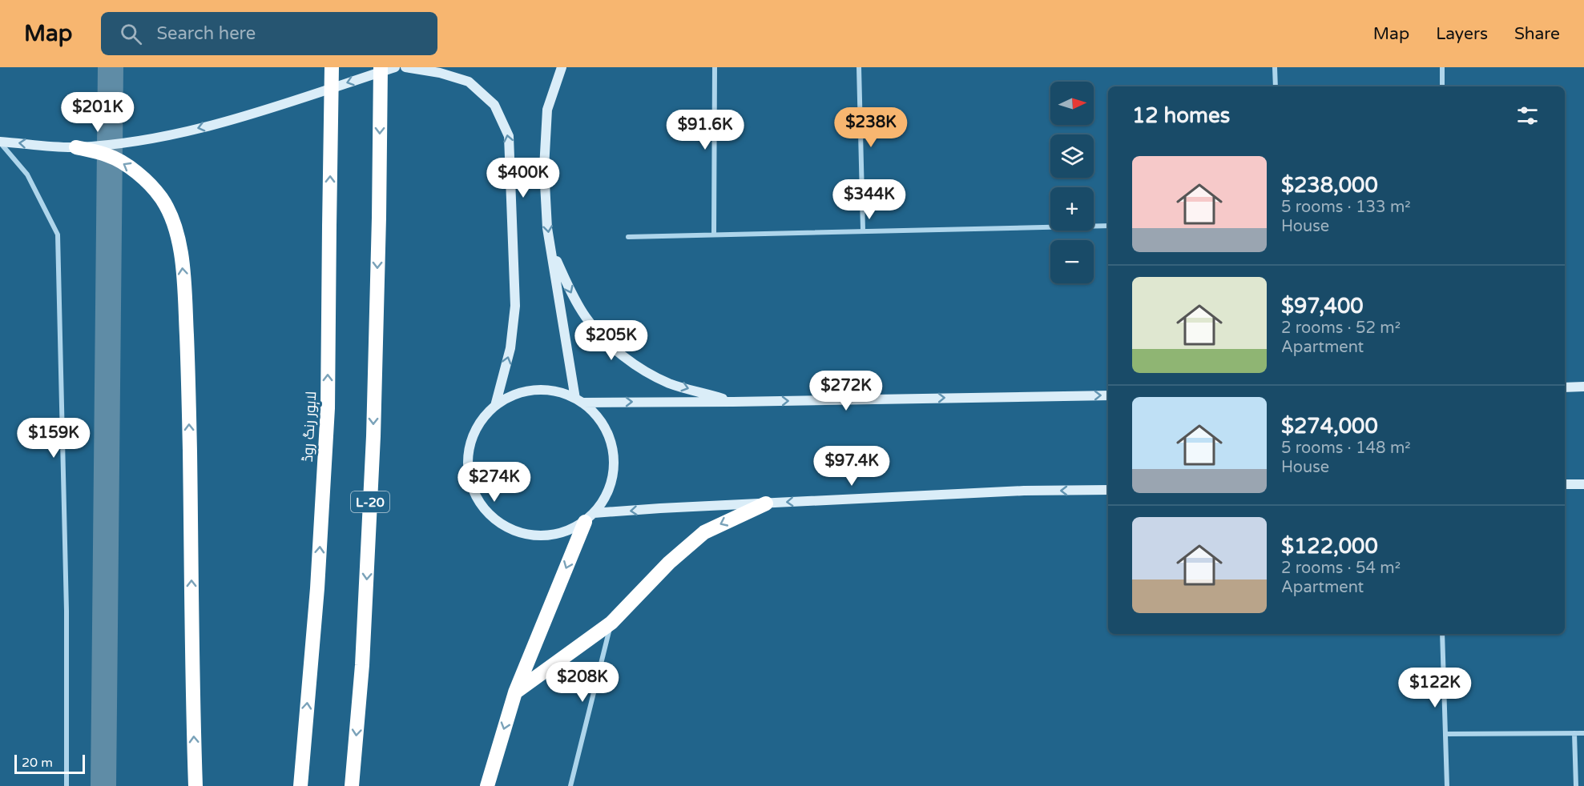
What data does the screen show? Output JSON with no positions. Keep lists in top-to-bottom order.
{
  "streets": {
    "highway": ["لاہور رنگ روڈ", "L-20"]
  },
  "scale_bar": "20 m",
  "north": "right",
  "page": {
    "header": "Map",
    "search": "Search here",
    "nav": ["Map", "Layers", "Share"],
    "map_buttons": ["+", "−"],
    "heading": "12 homes",
    "price": [
      "$201K",
      "$238K",
      "$91.6K",
      "$400K",
      "$344K",
      "$205K",
      "$272K",
      "$159K",
      "$97.4K",
      "$274K",
      "$208K",
      "$122K"
    ],
    "list": [
      {
        "name": "$238,000",
        "note": "5 rooms · 133 m² · House"
      },
      {
        "name": "$97,400",
        "note": "2 rooms · 52 m² · Apartment"
      },
      {
        "name": "$274,000",
        "note": "5 rooms · 148 m² · House"
      },
      {
        "name": "$122,000",
        "note": "2 rooms · 54 m² · Apartment"
      }
    ],
    "scale": "20 m"
  }
}
